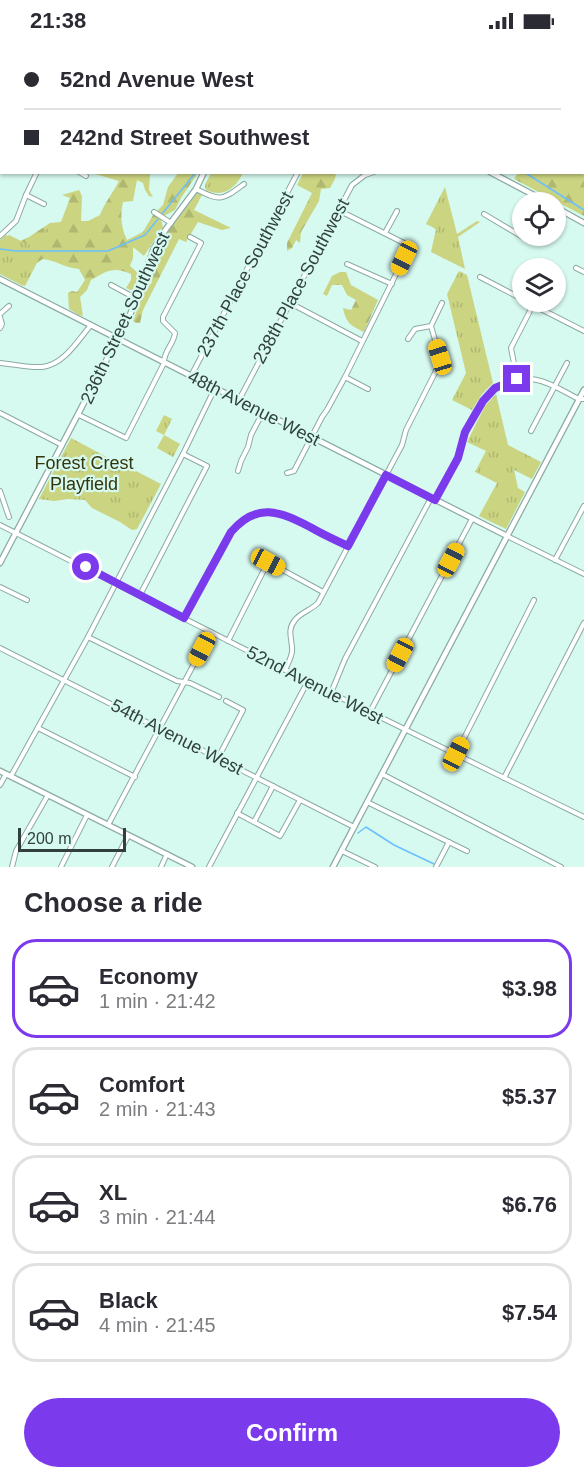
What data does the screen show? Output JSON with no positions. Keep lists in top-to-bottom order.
{
  "streets": {
    "main road": ["236th Street Southwest", "48th Avenue West"],
    "street": [
      "237th Place Southwest",
      "238th Place Southwest",
      "52nd Avenue West",
      "54th Avenue West"
    ]
  },
  "crossings": [
    ["237th Place Southwest", "48th Avenue West"],
    ["238th Place Southwest", "48th Avenue West"],
    ["236th Street Southwest", "48th Avenue West"],
    ["236th Street Southwest", "52nd Avenue West"]
  ],
  "parks": ["Forest Crest Playfield"],
  "scale_bar": "200 m",
  "page": {
    "status": "21:38",
    "banner": ["52nd Avenue West", "242nd Street Southwest"],
    "scale": "200 m",
    "heading": "Choose a ride",
    "list": [
      {
        "name": "Economy",
        "note": "1 min · 21:42",
        "value": "$3.98"
      },
      {
        "name": "Comfort",
        "note": "2 min · 21:43",
        "value": "$5.37"
      },
      {
        "name": "XL",
        "note": "3 min · 21:44",
        "value": "$6.76"
      },
      {
        "name": "Black",
        "note": "4 min · 21:45",
        "value": "$7.54"
      }
    ],
    "buttons": "Confirm"
  }
}
